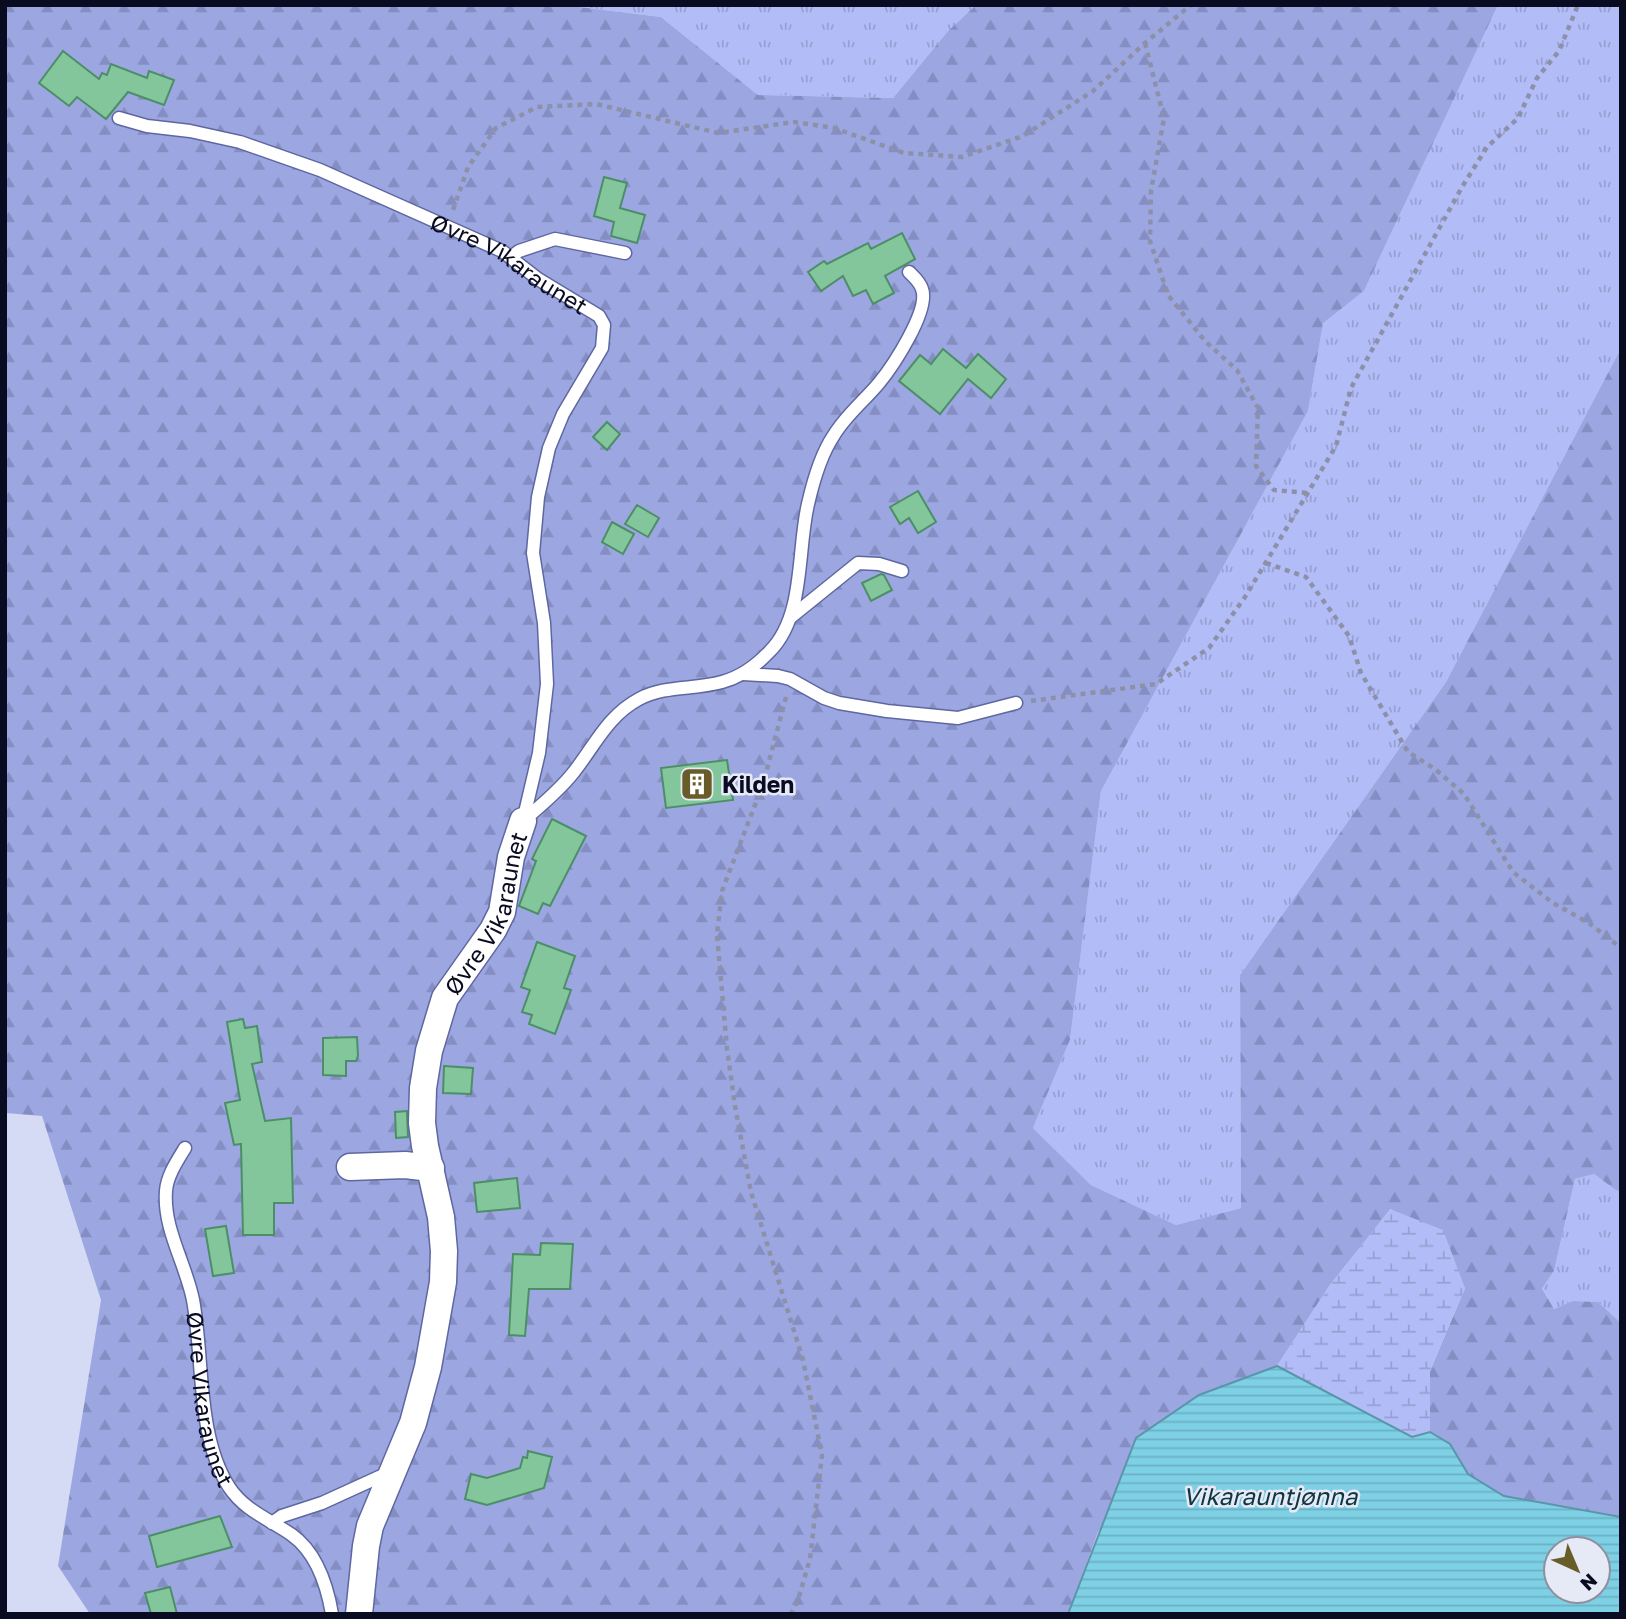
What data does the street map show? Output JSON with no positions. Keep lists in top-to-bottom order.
{
  "streets": {
    "street": ["Øvre Vikaraunet"]
  },
  "water": ["Vikarauntjønna"],
  "places": {
    "building": ["Kilden"]
  },
  "north": "bottom right"
}
